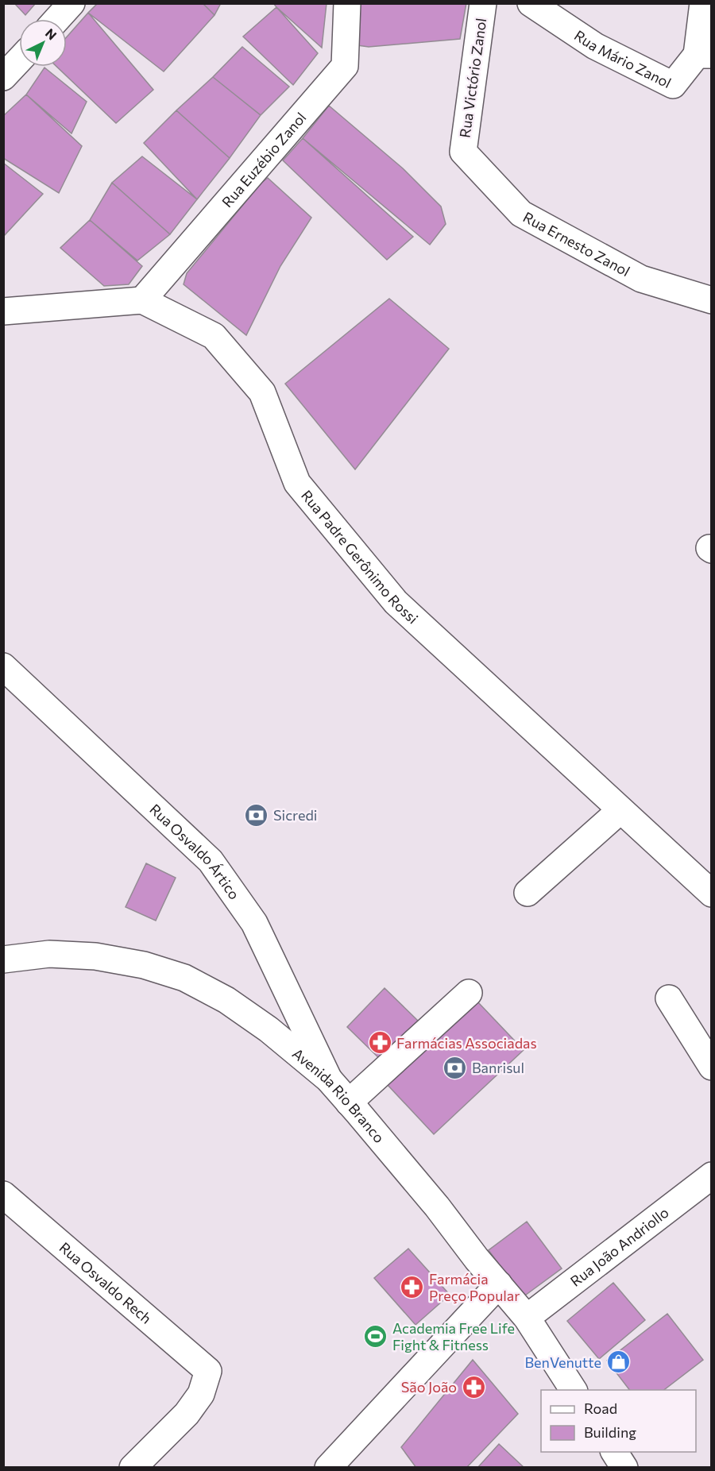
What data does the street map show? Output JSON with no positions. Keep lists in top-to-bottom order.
{
  "streets": {
    "street": [
      "Rua Mário Zanol",
      "Rua Victório Zanol",
      "Rua Euzébio Zanol",
      "Rua Ernesto Zanol",
      "Rua Padre Gerônimo Rossi",
      "Rua Osvaldo Ártico",
      "Avenida Rio Branco",
      "Rua João Andriollo",
      "Rua Osvaldo Rech"
    ]
  },
  "crossings": [
    ["Rua Victório Zanol", "Rua Ernesto Zanol"],
    ["Rua Euzébio Zanol", "Rua Padre Gerônimo Rossi"],
    ["Rua Osvaldo Ártico", "Avenida Rio Branco"],
    ["Avenida Rio Branco", "Rua João Andriollo"]
  ],
  "places": {
    "bank": ["Sicredi", "Banrisul"],
    "pharmacy": ["Farmácias Associadas", "Farmácia Preço Popular", "São João"],
    "sports": ["Academia Free Life Fight & Fitness"],
    "shop": ["BenVenutte"]
  },
  "legend": ["Road", "Building"],
  "north": "top right"
}
